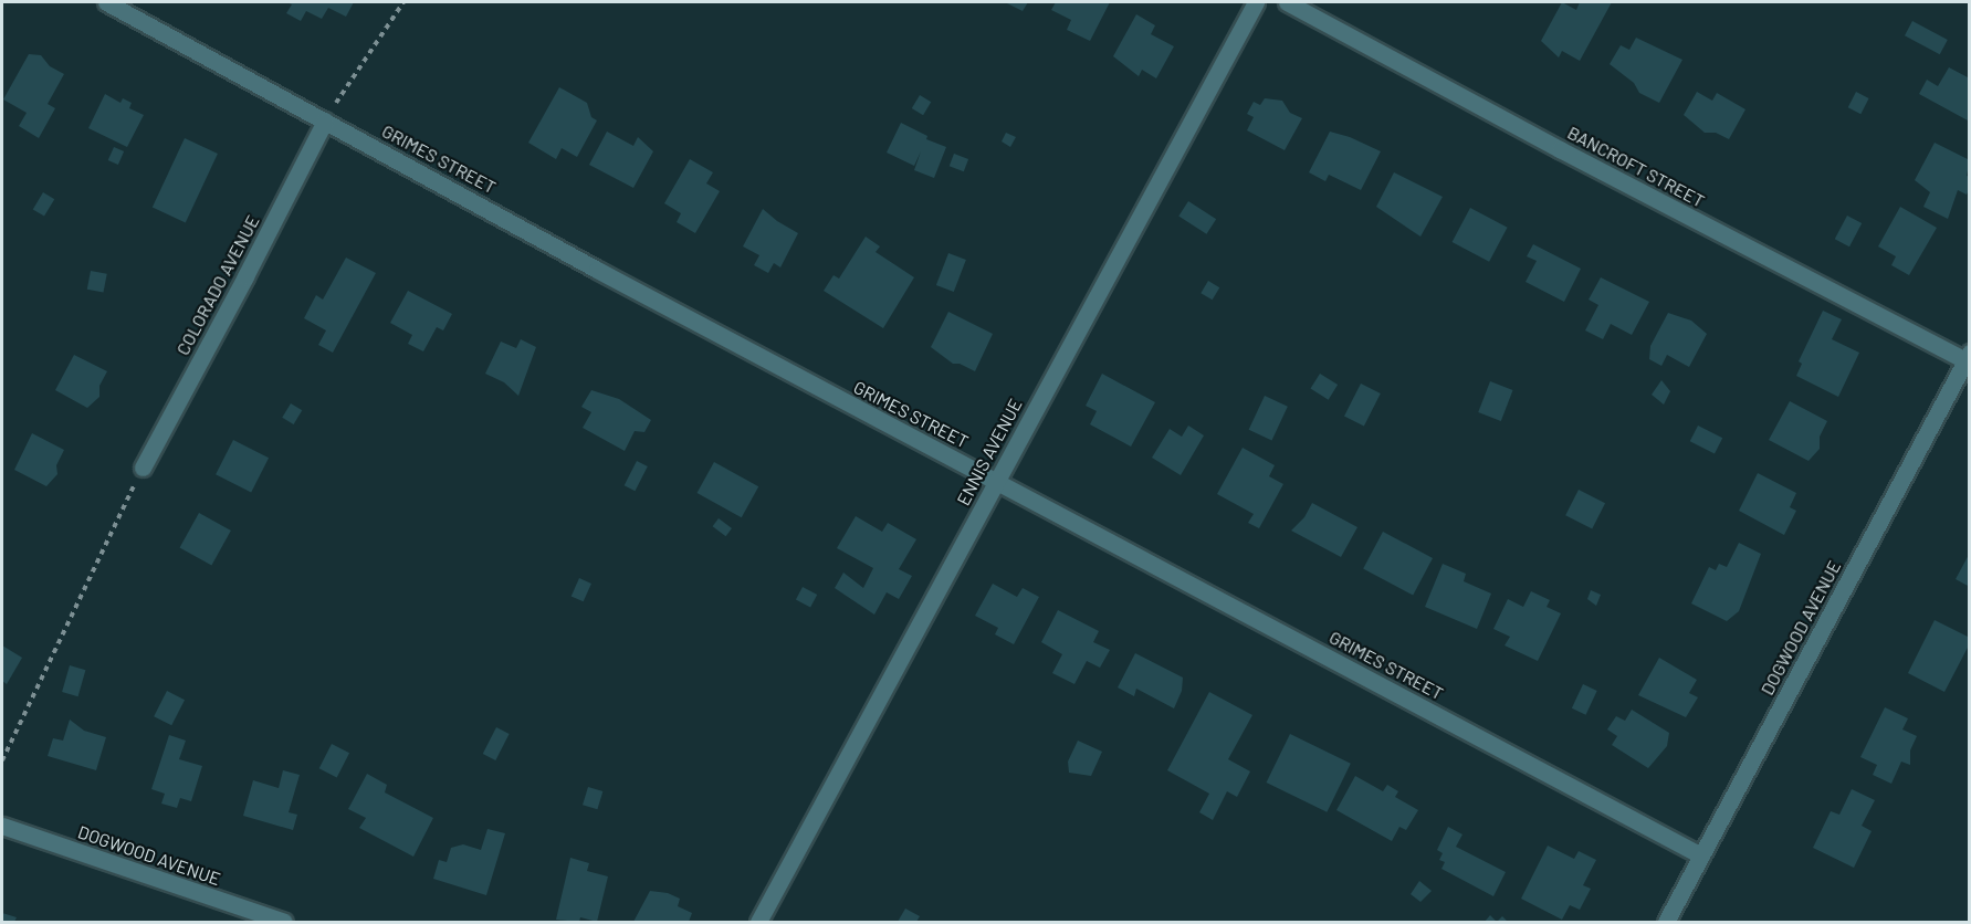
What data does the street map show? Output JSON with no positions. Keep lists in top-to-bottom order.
{
  "streets": {
    "street": [
      "GRIMES STREET",
      "BANCROFT STREET",
      "COLORADO AVENUE",
      "ENNIS AVENUE",
      "DOGWOOD AVENUE"
    ]
  },
  "crossings": [
    ["GRIMES STREET", "COLORADO AVENUE"],
    ["GRIMES STREET", "ENNIS AVENUE"],
    ["GRIMES STREET", "DOGWOOD AVENUE"],
    ["BANCROFT STREET", "DOGWOOD AVENUE"]
  ]
}
